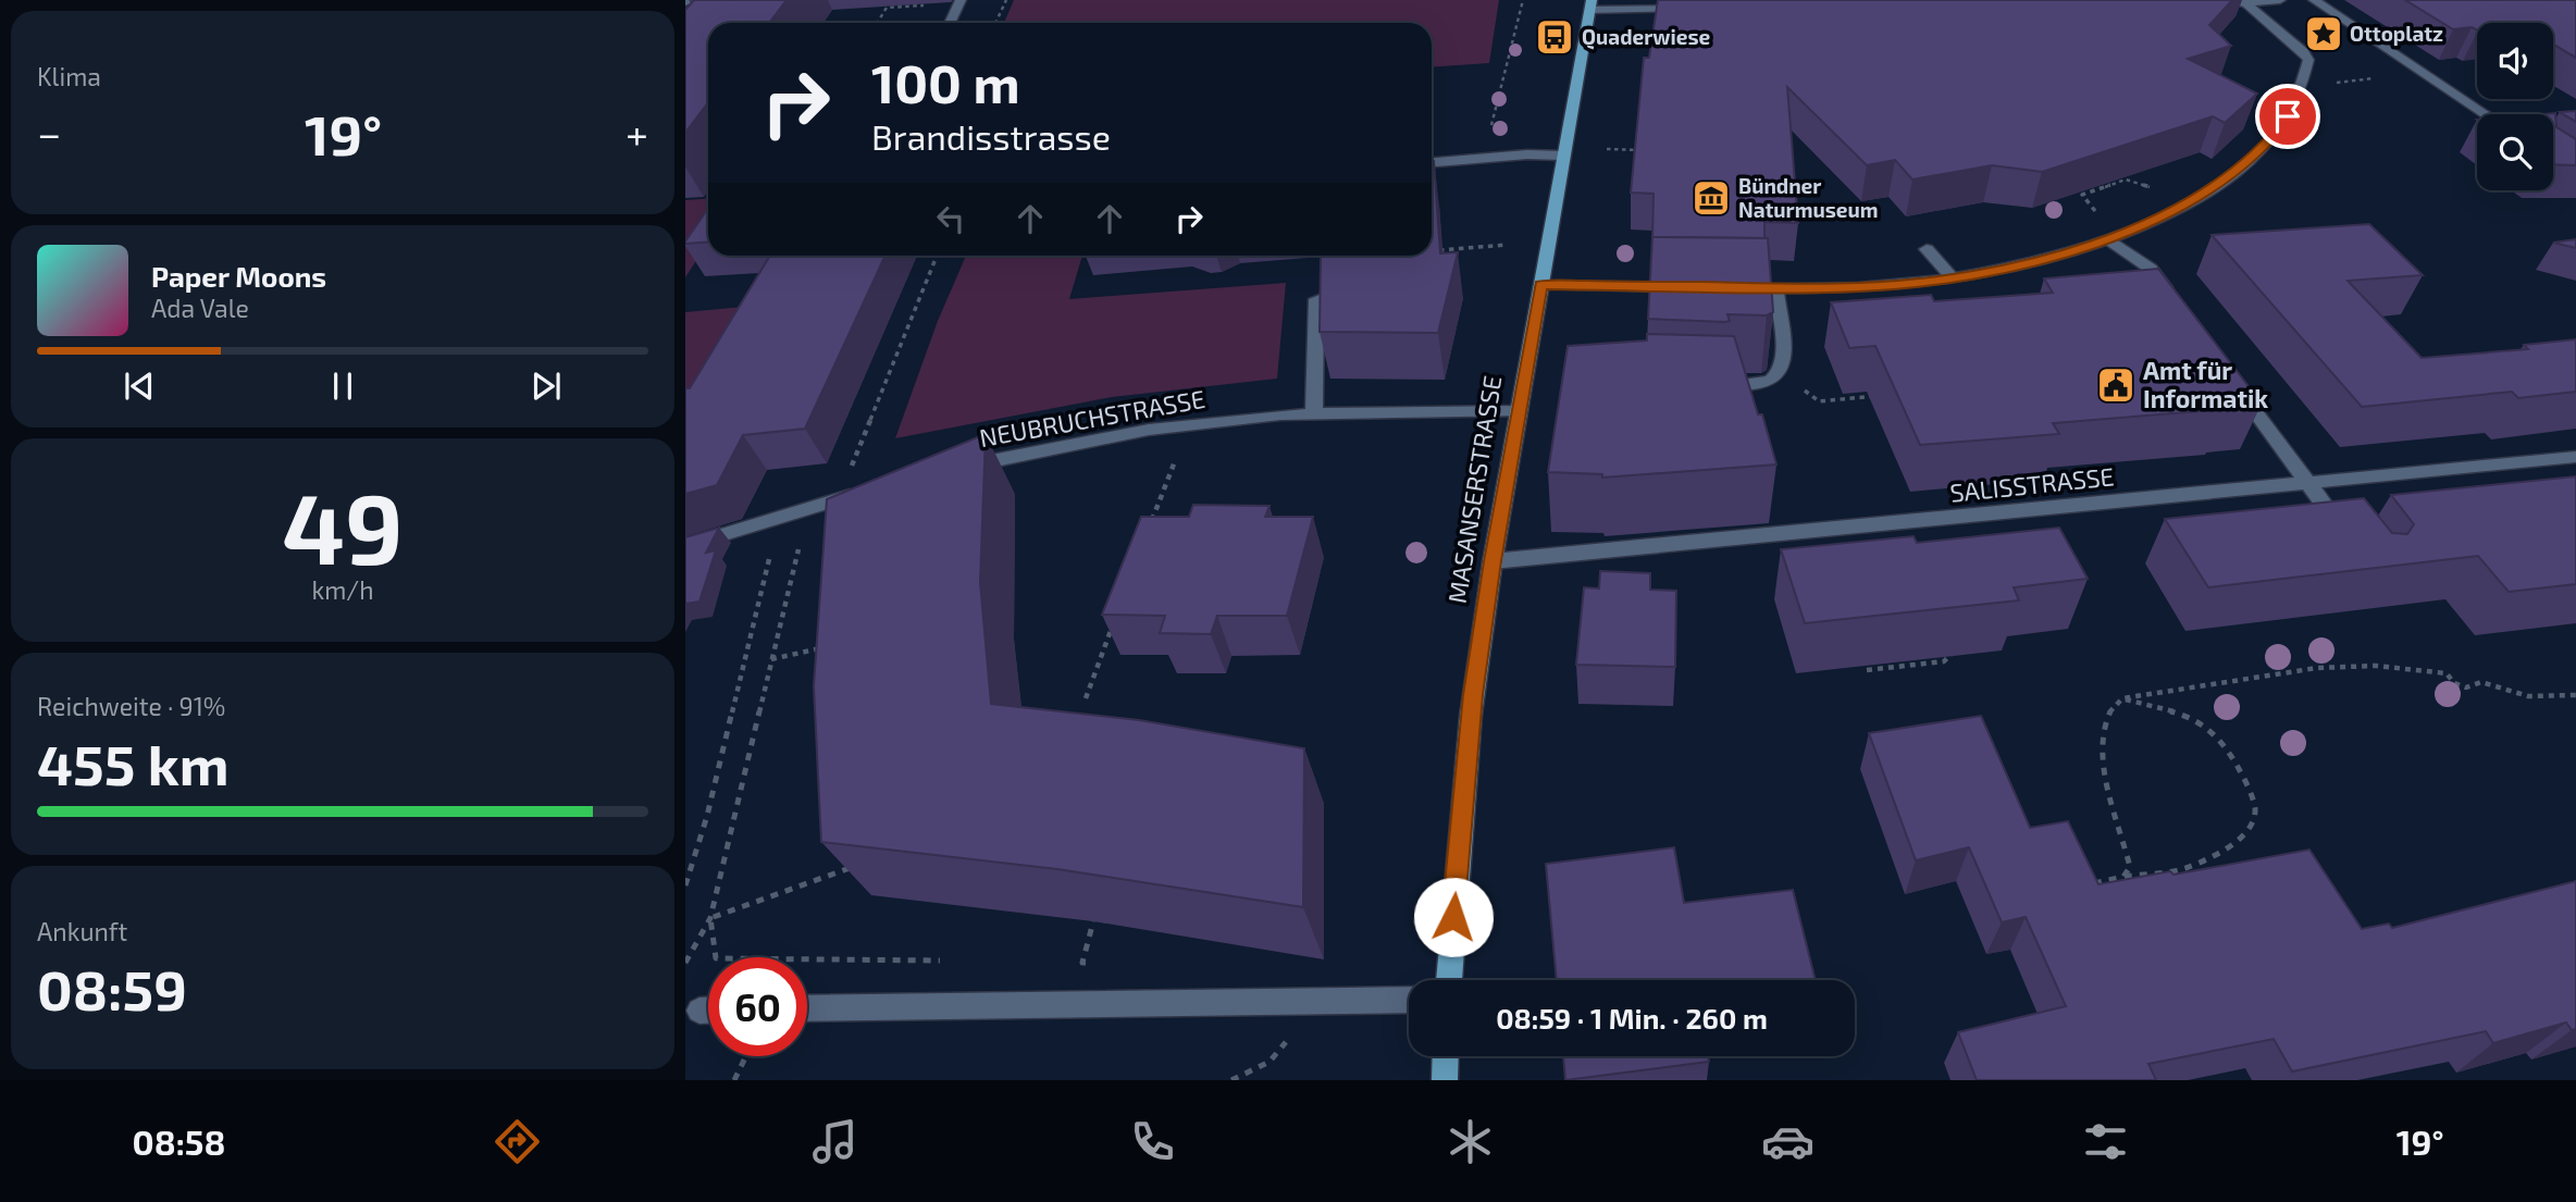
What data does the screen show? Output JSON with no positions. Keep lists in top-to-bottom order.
{
  "streets": {
    "main road": ["MASANSERSTRASSE"],
    "street": ["NEUBRUCHSTRASSE", "SALISSTRASSE"]
  },
  "crossings": [
    ["NEUBRUCHSTRASSE", "MASANSERSTRASSE"],
    ["SALISSTRASSE", "MASANSERSTRASSE"]
  ],
  "places": {
    "place": ["Ottoplatz"],
    "bus stop": ["Quaderwiese"],
    "museum": ["Bündner Naturmuseum"],
    "public building": ["Amt für Informatik"]
  },
  "page": {
    "tile": [
      "Klima",
      ["49", "km/h"],
      ["Reichweite · 91%", "455 km"],
      ["Ankunft", "08:59"]
    ],
    "turn": ["100 m", "Brandisstrasse"],
    "heat": ["−", "19°", "+"],
    "song": ["Paper Moons", "Ada Vale"],
    "limit": "60",
    "trip": "08:59 · 1 Min. · 260 m",
    "tabs": ["08:58", "19°"]
  }
}
